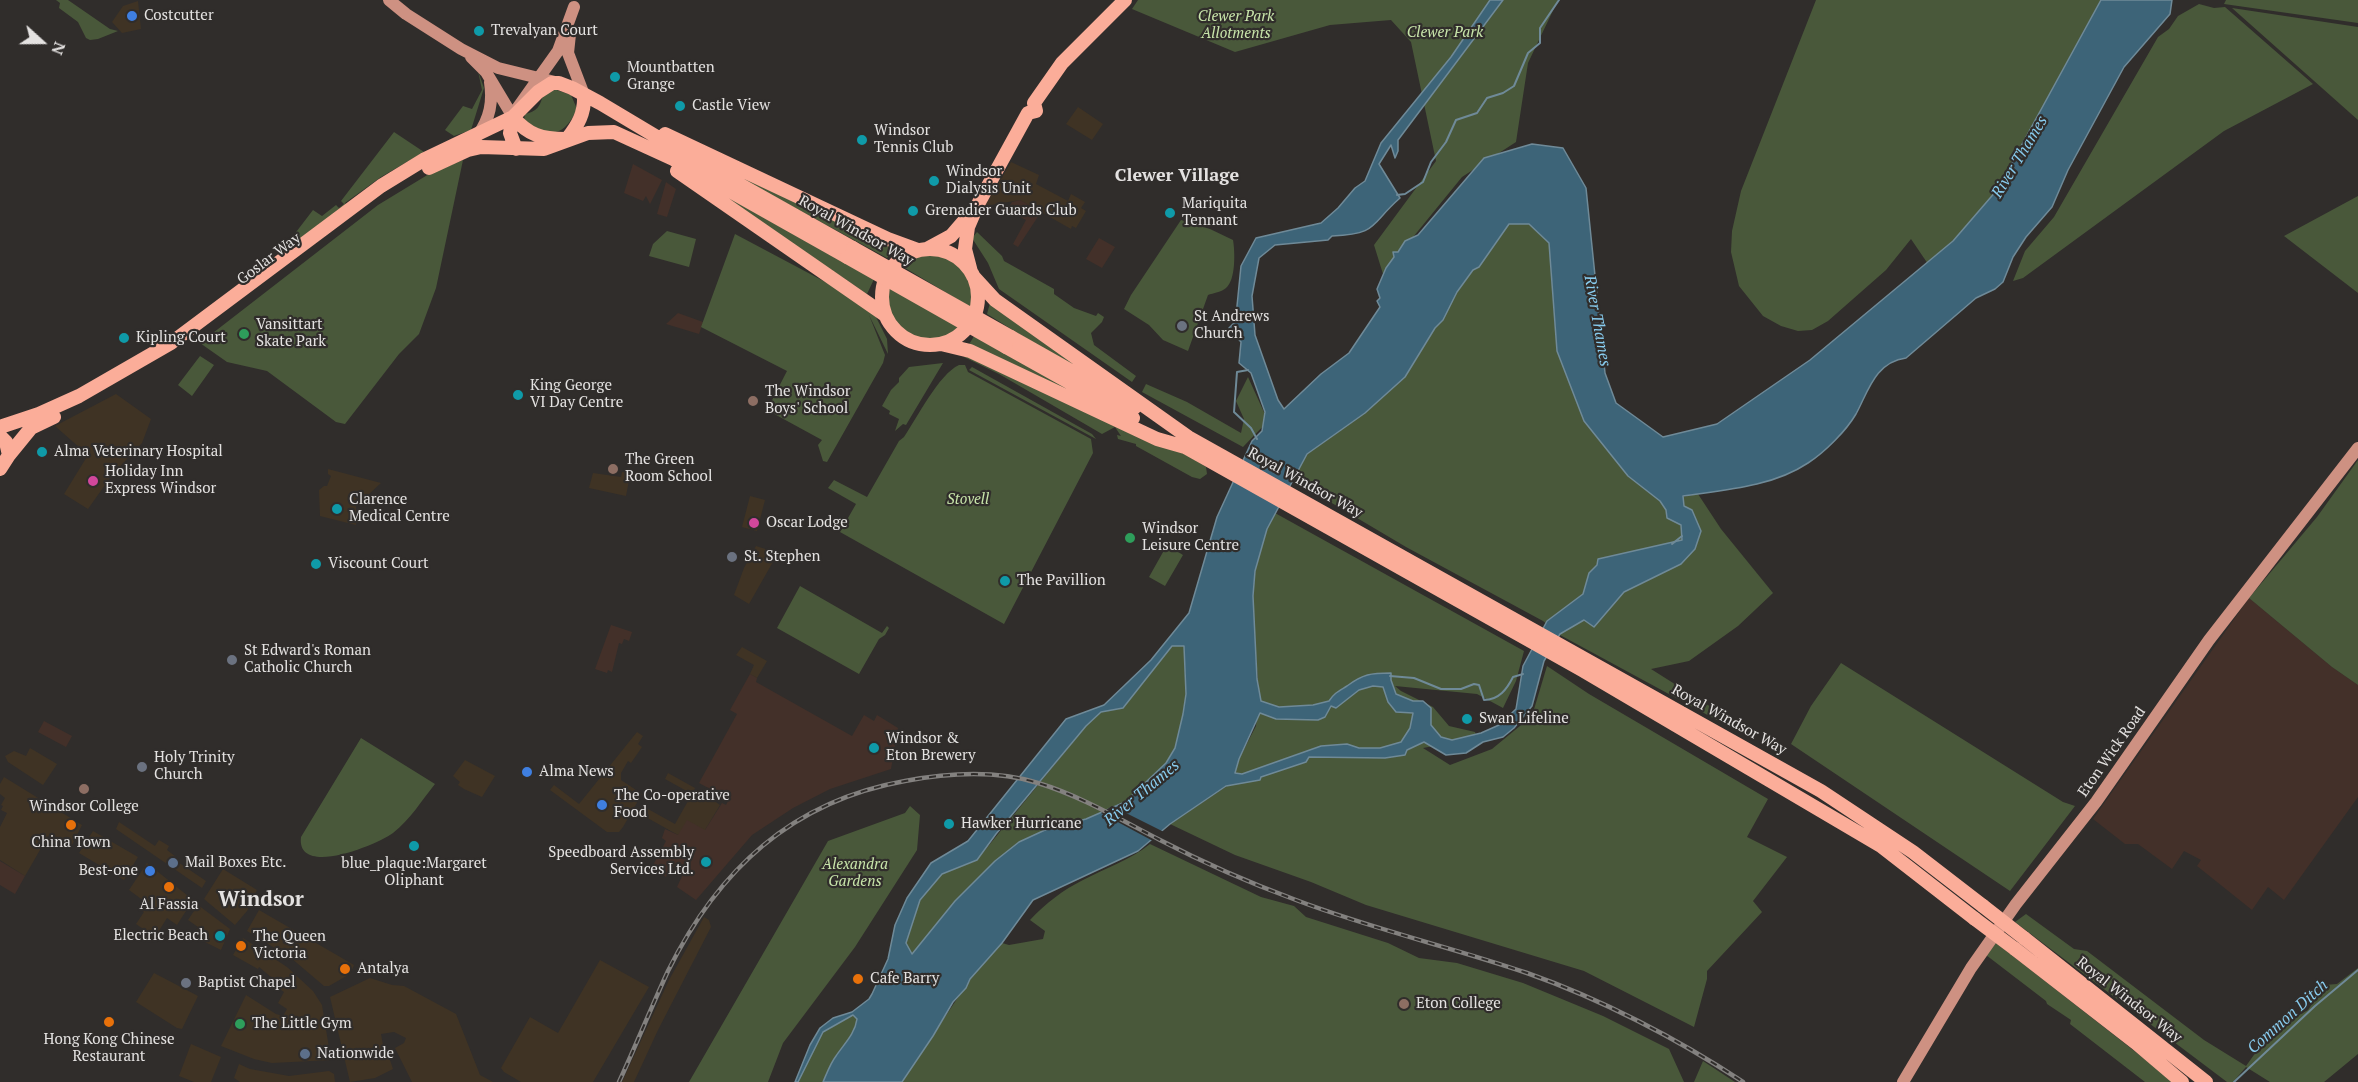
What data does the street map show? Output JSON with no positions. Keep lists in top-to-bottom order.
{
  "streets": {
    "main road": ["Royal Windsor Way", "Goslar Way", "Eton Wick Road"]
  },
  "crossings": [
    ["Royal Windsor Way", "Goslar Way"]
  ],
  "districts": ["Clewer Village", "Windsor"],
  "water": ["River Thames", "Common Ditch"],
  "parks": [
    "Clewer Park Allotments",
    "Clewer Park",
    "Stovell",
    "Alexandra Gardens"
  ],
  "places": [
    "Costcutter",
    "Trevalyan Court",
    "Mountbatten Grange",
    "Castle View",
    "Windsor Tennis Club",
    "Windsor Dialysis Unit",
    "Grenadier Guards Club",
    "Mariquita Tennant",
    "St Andrews Church",
    "Vansittart Skate Park",
    "Kipling Court",
    "King George VI Day Centre",
    "The Windsor Boys' School",
    "Alma Veterinary Hospital",
    "The Green Room School",
    "Holiday Inn Express Windsor",
    "Clarence Medical Centre",
    "Oscar Lodge",
    "Windsor Leisure Centre",
    "St. Stephen",
    "Viscount Court",
    "The Pavillion",
    "St Edward's Roman Catholic Church",
    "Swan Lifeline",
    "Windsor & Eton Brewery",
    "Holy Trinity Church",
    "Alma News",
    "Windsor College",
    "The Co-operative Food",
    "Hawker Hurricane",
    "China Town",
    "blue_plaque:Margaret Oliphant",
    "Speedboard Assembly Services Ltd.",
    "Mail Boxes Etc.",
    "Best-one",
    "Al Fassia",
    "Electric Beach",
    "The Queen Victoria",
    "Antalya",
    "Cafe Barry",
    "Baptist Chapel",
    "Eton College",
    "Hong Kong Chinese Restaurant",
    "The Little Gym",
    "Nationwide"
  ],
  "north": "right"
}
